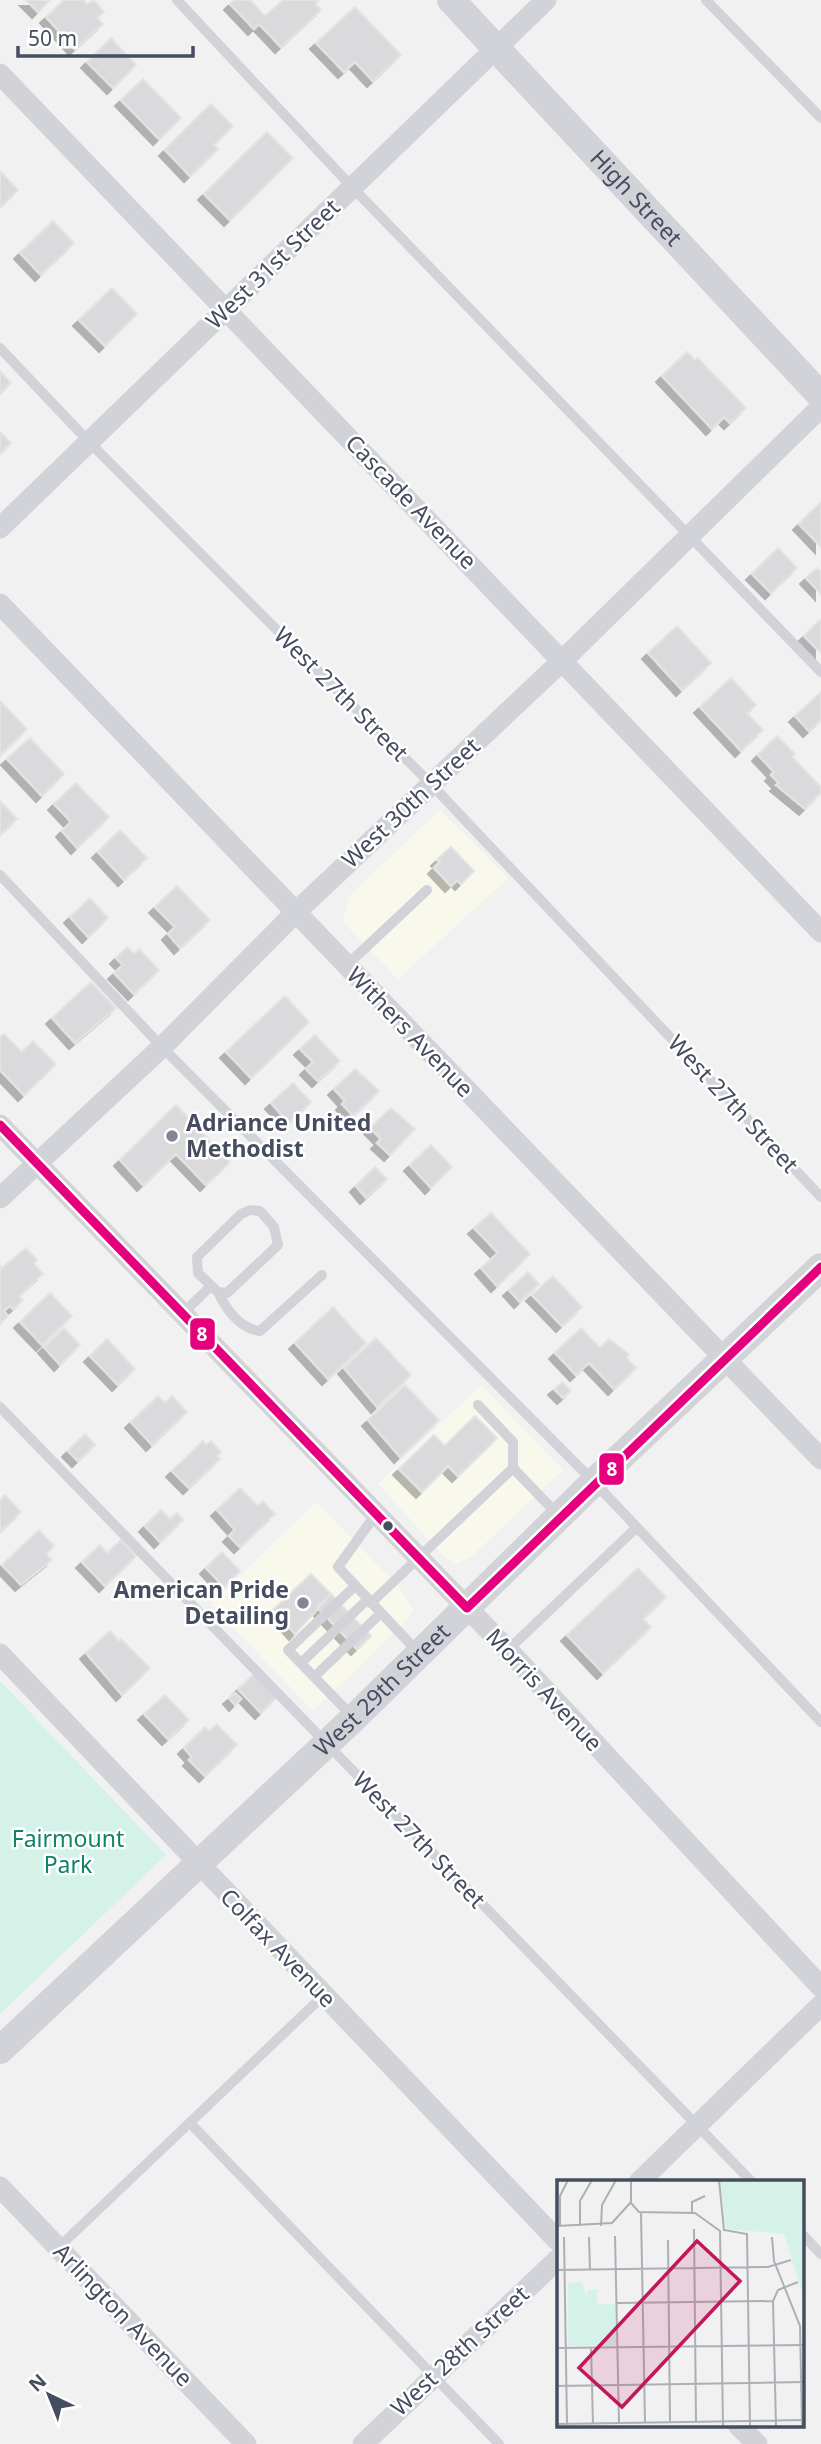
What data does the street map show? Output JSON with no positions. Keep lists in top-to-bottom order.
{
  "streets": {
    "street": [
      "High Street",
      "West 31st Street",
      "Cascade Avenue",
      "West 30th Street",
      "Withers Avenue",
      "West 29th Street",
      "Morris Avenue",
      "Colfax Avenue",
      "Arlington Avenue",
      "West 28th Street"
    ],
    "lane": ["West 27th Street"]
  },
  "crossings": [
    ["High Street", "West 31st Street"],
    ["West 31st Street", "Cascade Avenue"],
    ["West 31st Street", "West 27th Street"],
    ["Cascade Avenue", "West 30th Street"],
    ["West 27th Street", "West 30th Street"],
    ["West 27th Street", "West 29th Street"],
    ["West 30th Street", "Withers Avenue"],
    ["West 30th Street", "Morris Avenue"],
    ["Withers Avenue", "West 29th Street"],
    ["West 29th Street", "Morris Avenue"],
    ["West 29th Street", "Colfax Avenue"]
  ],
  "parks": ["Fairmount Park"],
  "places": ["Adriance United Methodist", "American Pride Detailing"],
  "lines": ["transit line 8"],
  "scale_bar": "50 m",
  "north": "top left"
}
